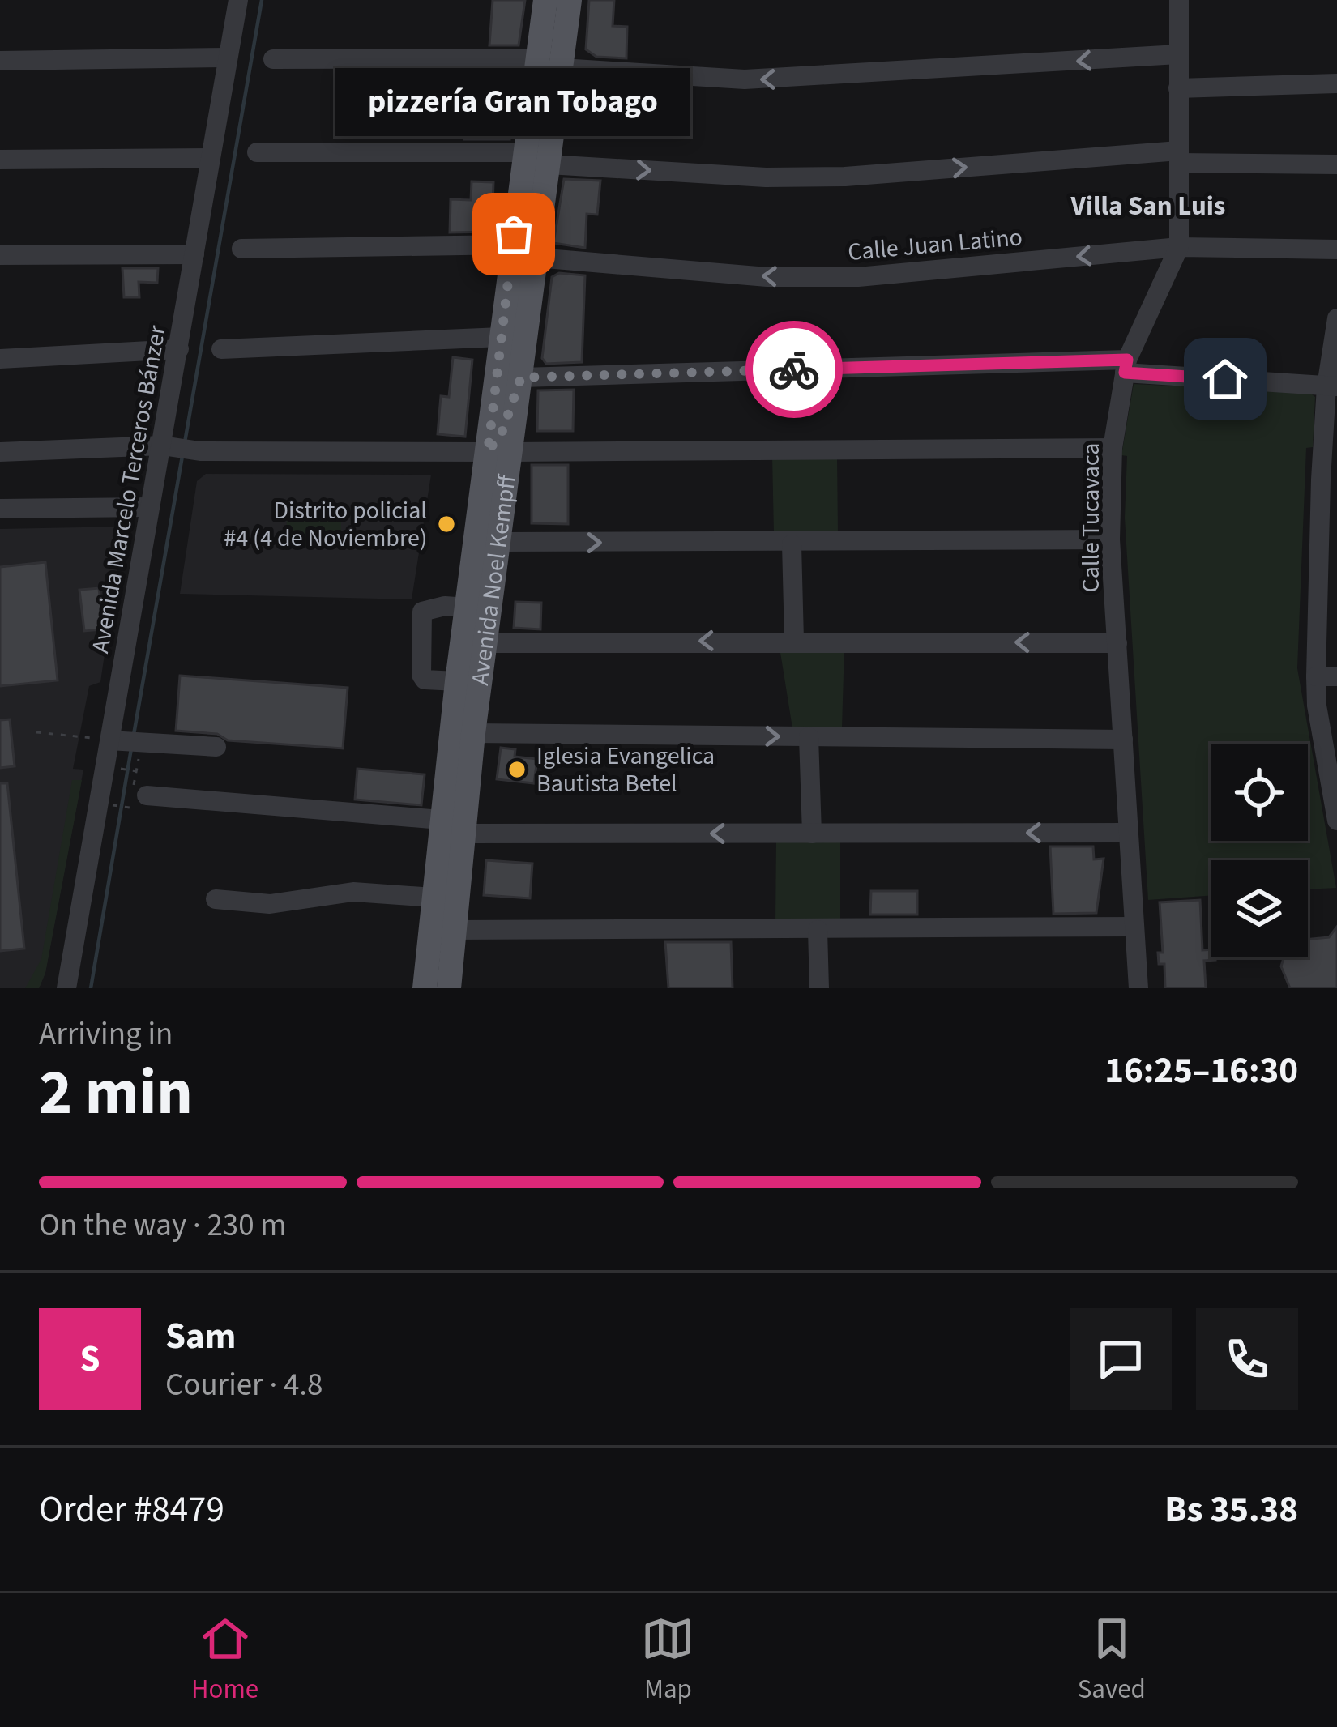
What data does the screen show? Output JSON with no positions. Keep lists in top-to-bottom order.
{
  "streets": {
    "main road": ["Avenida Noel Kempff"],
    "street": ["Calle Juan Latino", "Avenida Marcelo Terceros Bánzer", "Calle Tucavaca"]
  },
  "crossings": [
    ["Calle Juan Latino", "Calle Tucavaca"]
  ],
  "districts": ["Villa San Luis"],
  "places": ["pizzería Gran Tobago", "Distrito policial #4 (4 de Noviembre)", "Iglesia Evangelica Bautista Betel"],
  "page": {
    "bubble": "pizzería Gran Tobago",
    "heading": ["2 min", "Arriving in", "16:25–16:30"],
    "panel": [
      "Sam",
      "Courier · 4.8",
      "Order #8479",
      "Bs 35.38"
    ],
    "bar": "On the way · 230 m",
    "round": "S",
    "tabs": ["Home", "Map", "Saved"]
  }
}
